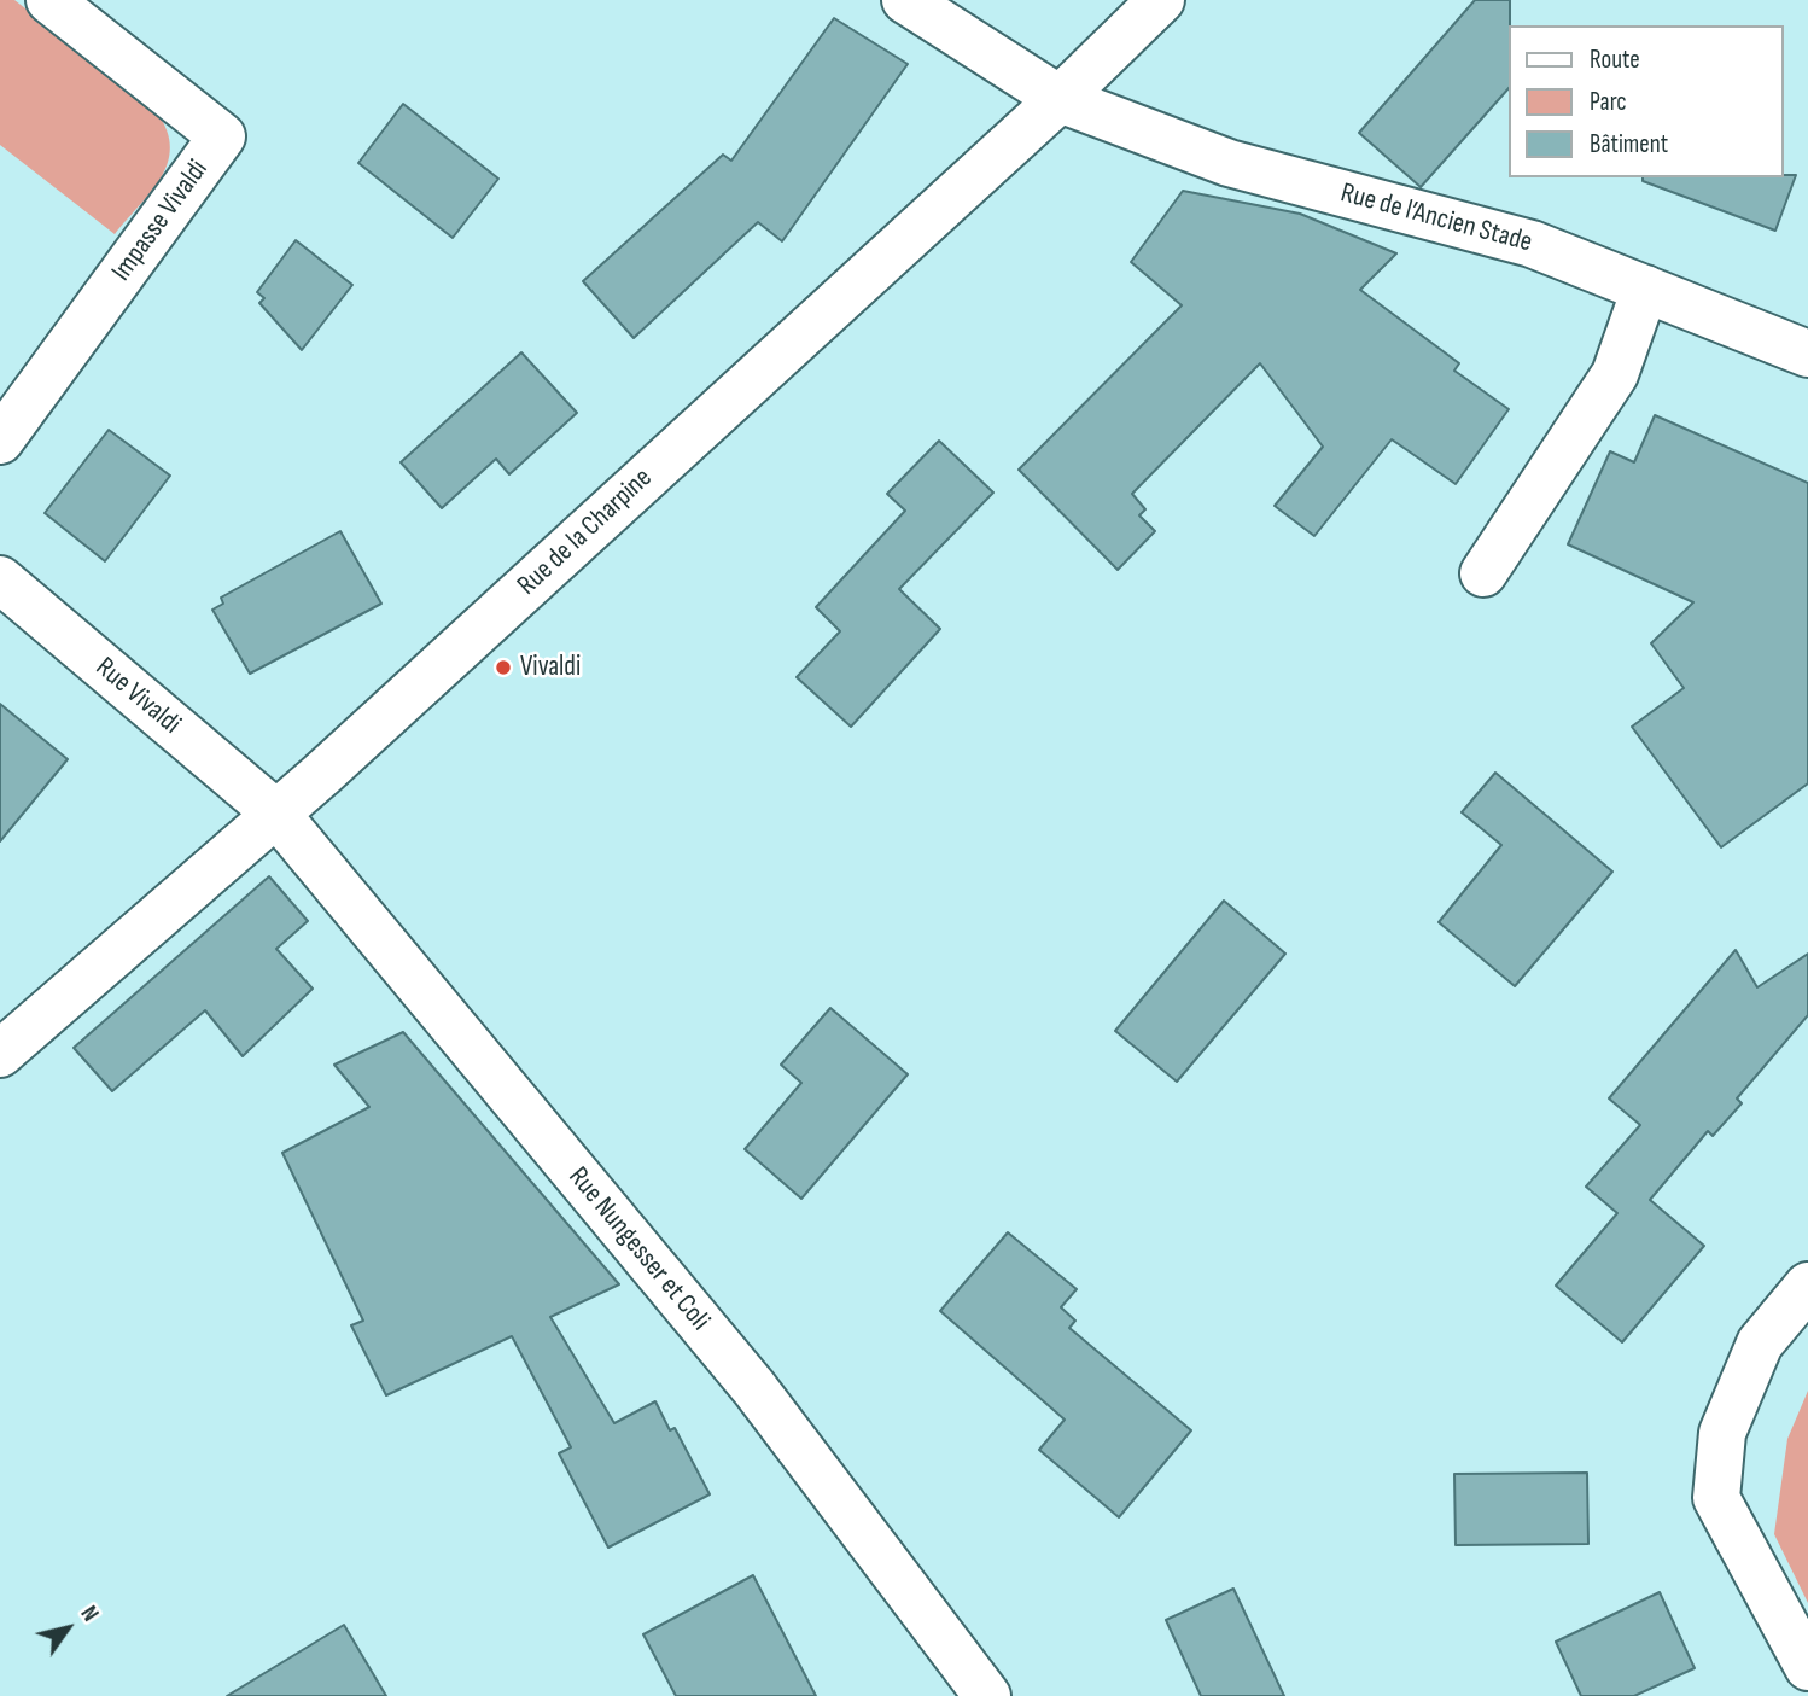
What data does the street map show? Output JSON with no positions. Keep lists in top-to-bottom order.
{
  "streets": {
    "street": [
      "Rue de l’Ancien Stade",
      "Impasse Vivaldi",
      "Rue de la Charpine",
      "Rue Vivaldi",
      "Rue Nungesser et Coli"
    ]
  },
  "crossings": [
    ["Rue de l’Ancien Stade", "Rue de la Charpine"],
    ["Rue de la Charpine", "Rue Vivaldi"],
    ["Rue de la Charpine", "Rue Nungesser et Coli"],
    ["Rue Vivaldi", "Rue Nungesser et Coli"]
  ],
  "places": ["Vivaldi"],
  "legend": ["Route", "Parc", "Bâtiment"],
  "north": "top right"
}
